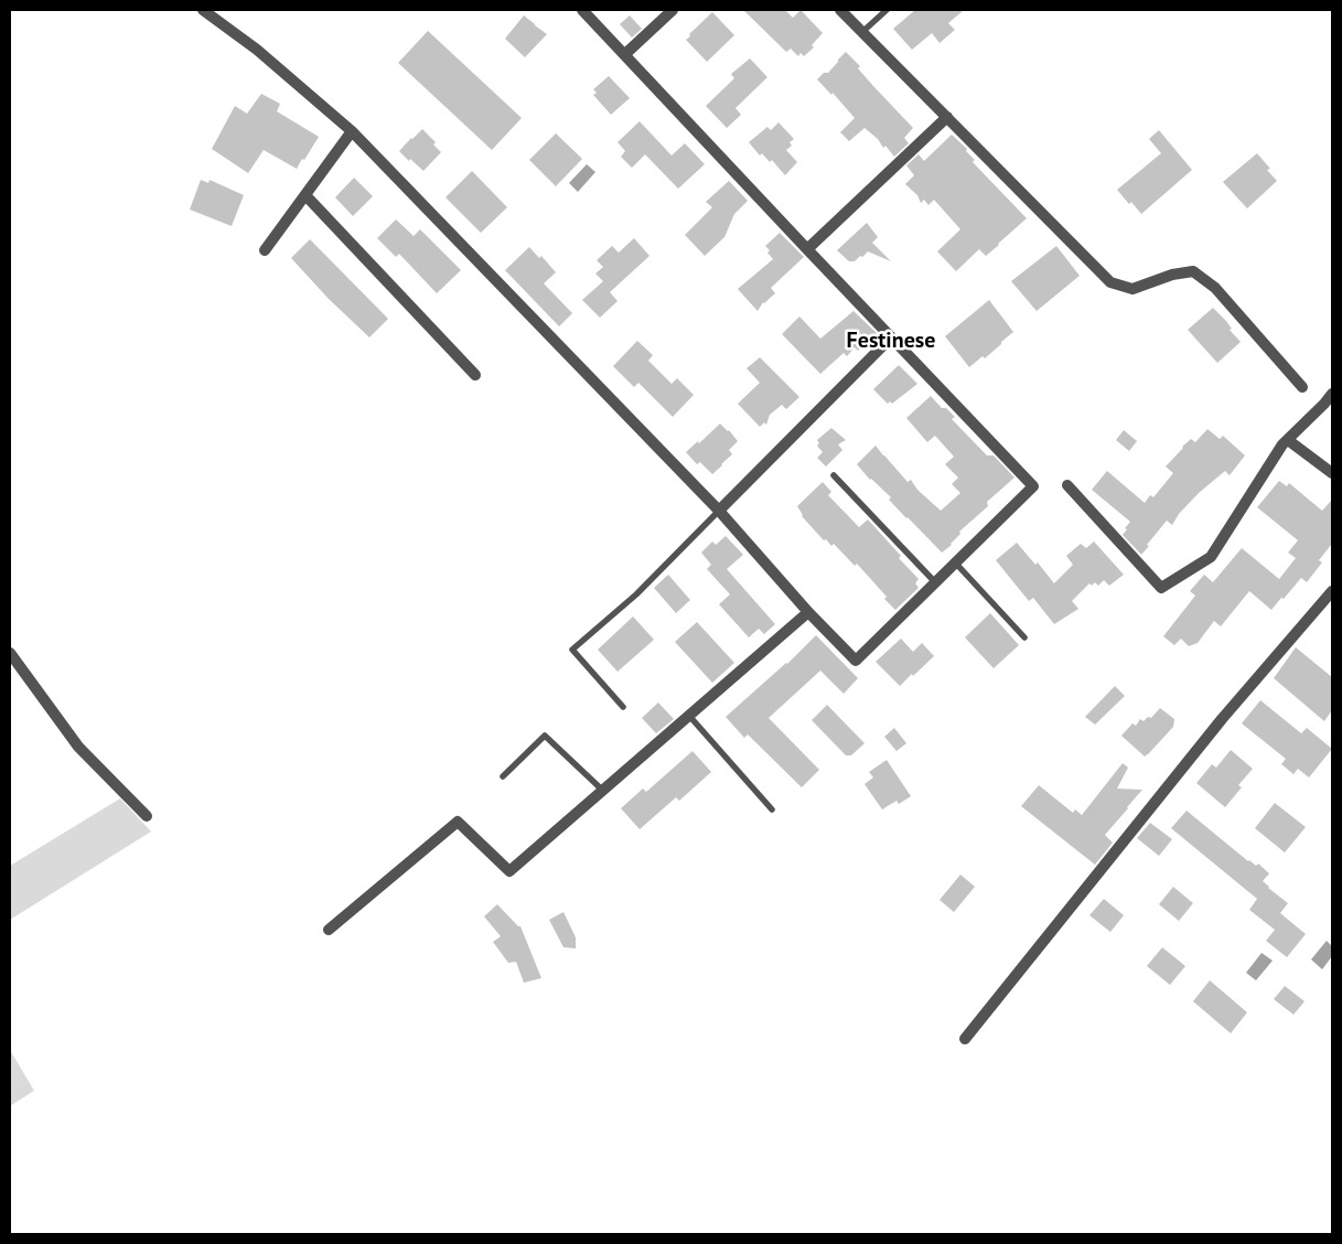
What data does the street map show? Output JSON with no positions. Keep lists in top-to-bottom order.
{
  "districts": ["Festinese"]
}
